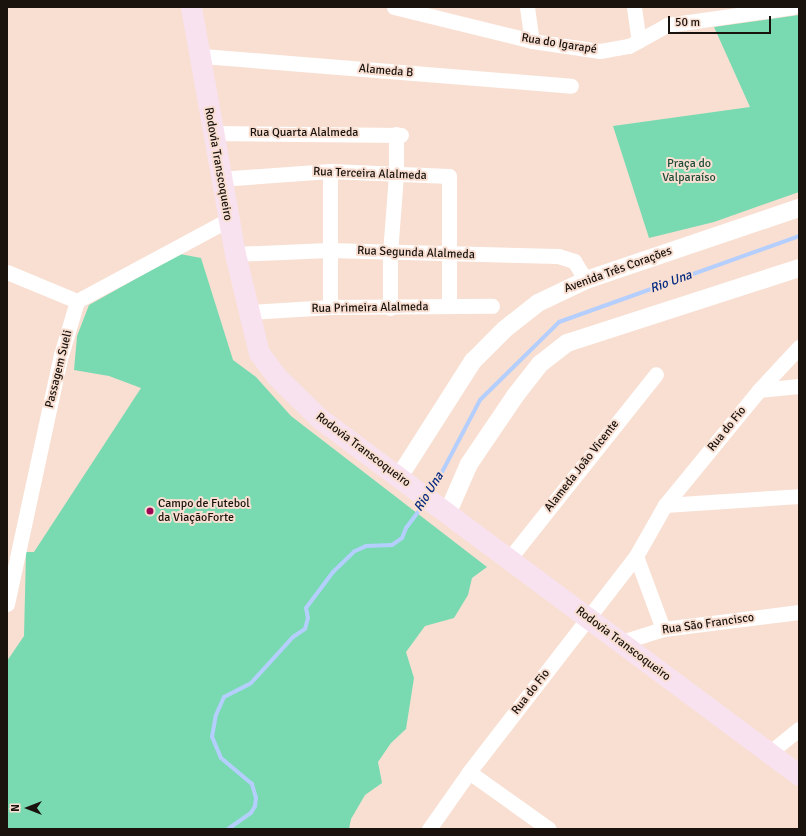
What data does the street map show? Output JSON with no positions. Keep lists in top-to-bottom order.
{
  "streets": {
    "main road": ["Rodovia Transcoqueiro"],
    "street": [
      "Rua do Igarapé",
      "Alameda B",
      "Rua Quarta Alalmeda",
      "Rua Terceira Alalmeda",
      "Rua Segunda Alalmeda",
      "Avenida Três Corações",
      "Rua Primeira Alalmeda",
      "Passagem Sueli",
      "Rua do Fio",
      "Alameda João Vicente",
      "Rua São Francisco"
    ]
  },
  "crossings": [
    ["Alameda B", "Rodovia Transcoqueiro"],
    ["Rua Quarta Alalmeda", "Rodovia Transcoqueiro"],
    ["Rua Quarta Alalmeda", "Rua Terceira Alalmeda"],
    ["Rodovia Transcoqueiro", "Rua Terceira Alalmeda"],
    ["Rodovia Transcoqueiro", "Rua Segunda Alalmeda"],
    ["Rodovia Transcoqueiro", "Avenida Três Corações"],
    ["Rodovia Transcoqueiro", "Rua Primeira Alalmeda"],
    ["Rodovia Transcoqueiro", "Rua do Fio"],
    ["Rodovia Transcoqueiro", "Alameda João Vicente"],
    ["Rodovia Transcoqueiro", "Rua São Francisco"],
    ["Rua Terceira Alalmeda", "Rua Segunda Alalmeda"],
    ["Rua Segunda Alalmeda", "Avenida Três Corações"]
  ],
  "water": ["Rio Una"],
  "parks": ["Praça do Valparaíso"],
  "places": ["Campo de Futebol da ViaçãoForte"],
  "scale_bar": "50 m",
  "north": "left"
}
